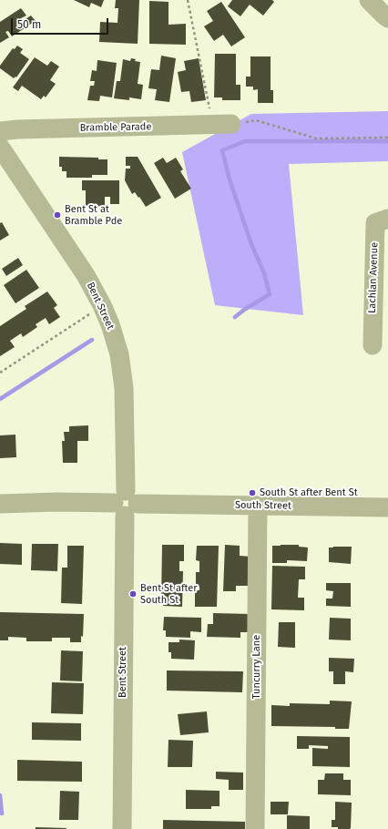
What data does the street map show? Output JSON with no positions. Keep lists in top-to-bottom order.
{
  "streets": {
    "street": [
      "Bramble Parade",
      "Lachlan Avenue",
      "Bent Street",
      "South Street",
      "Tuncurry Lane"
    ]
  },
  "crossings": [
    ["Bent Street", "South Street"],
    ["South Street", "Tuncurry Lane"]
  ],
  "places": ["Bent St at Bramble Pde", "South St after Bent St", "Bent St after South St"],
  "scale_bar": "50 m"
}
